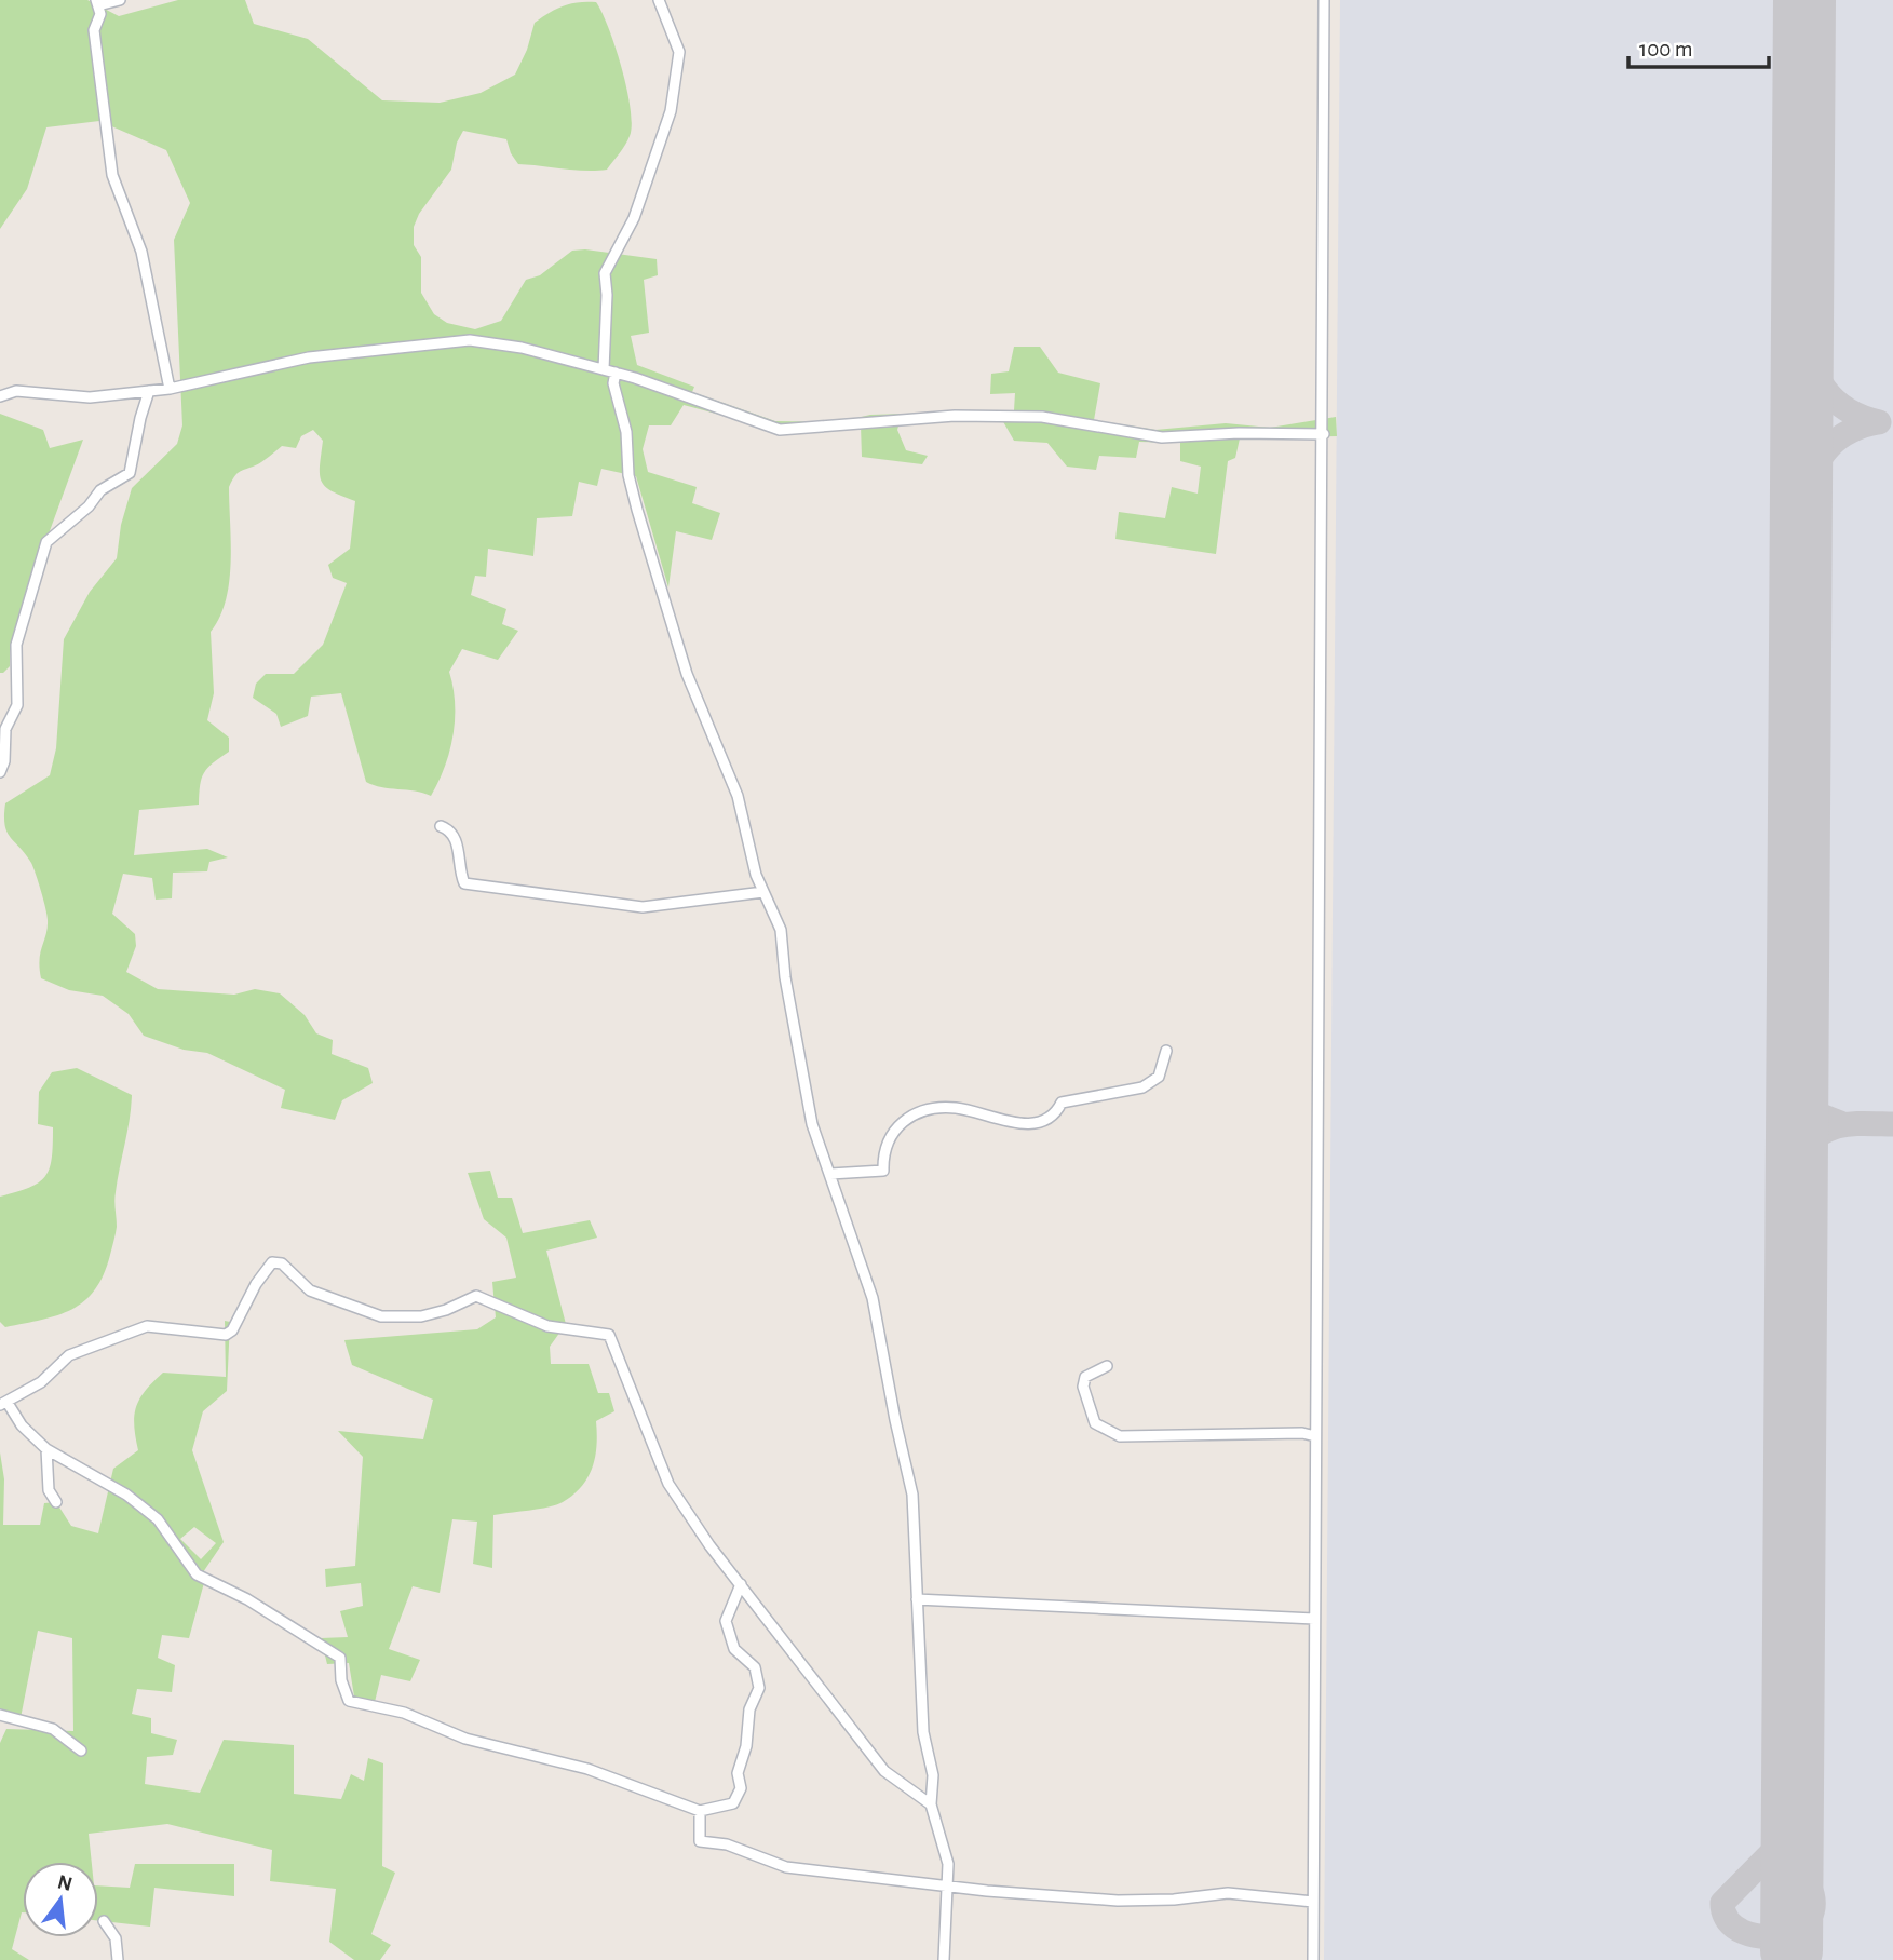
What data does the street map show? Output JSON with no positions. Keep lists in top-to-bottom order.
{
  "scale_bar": "100 m",
  "north": "top"
}
